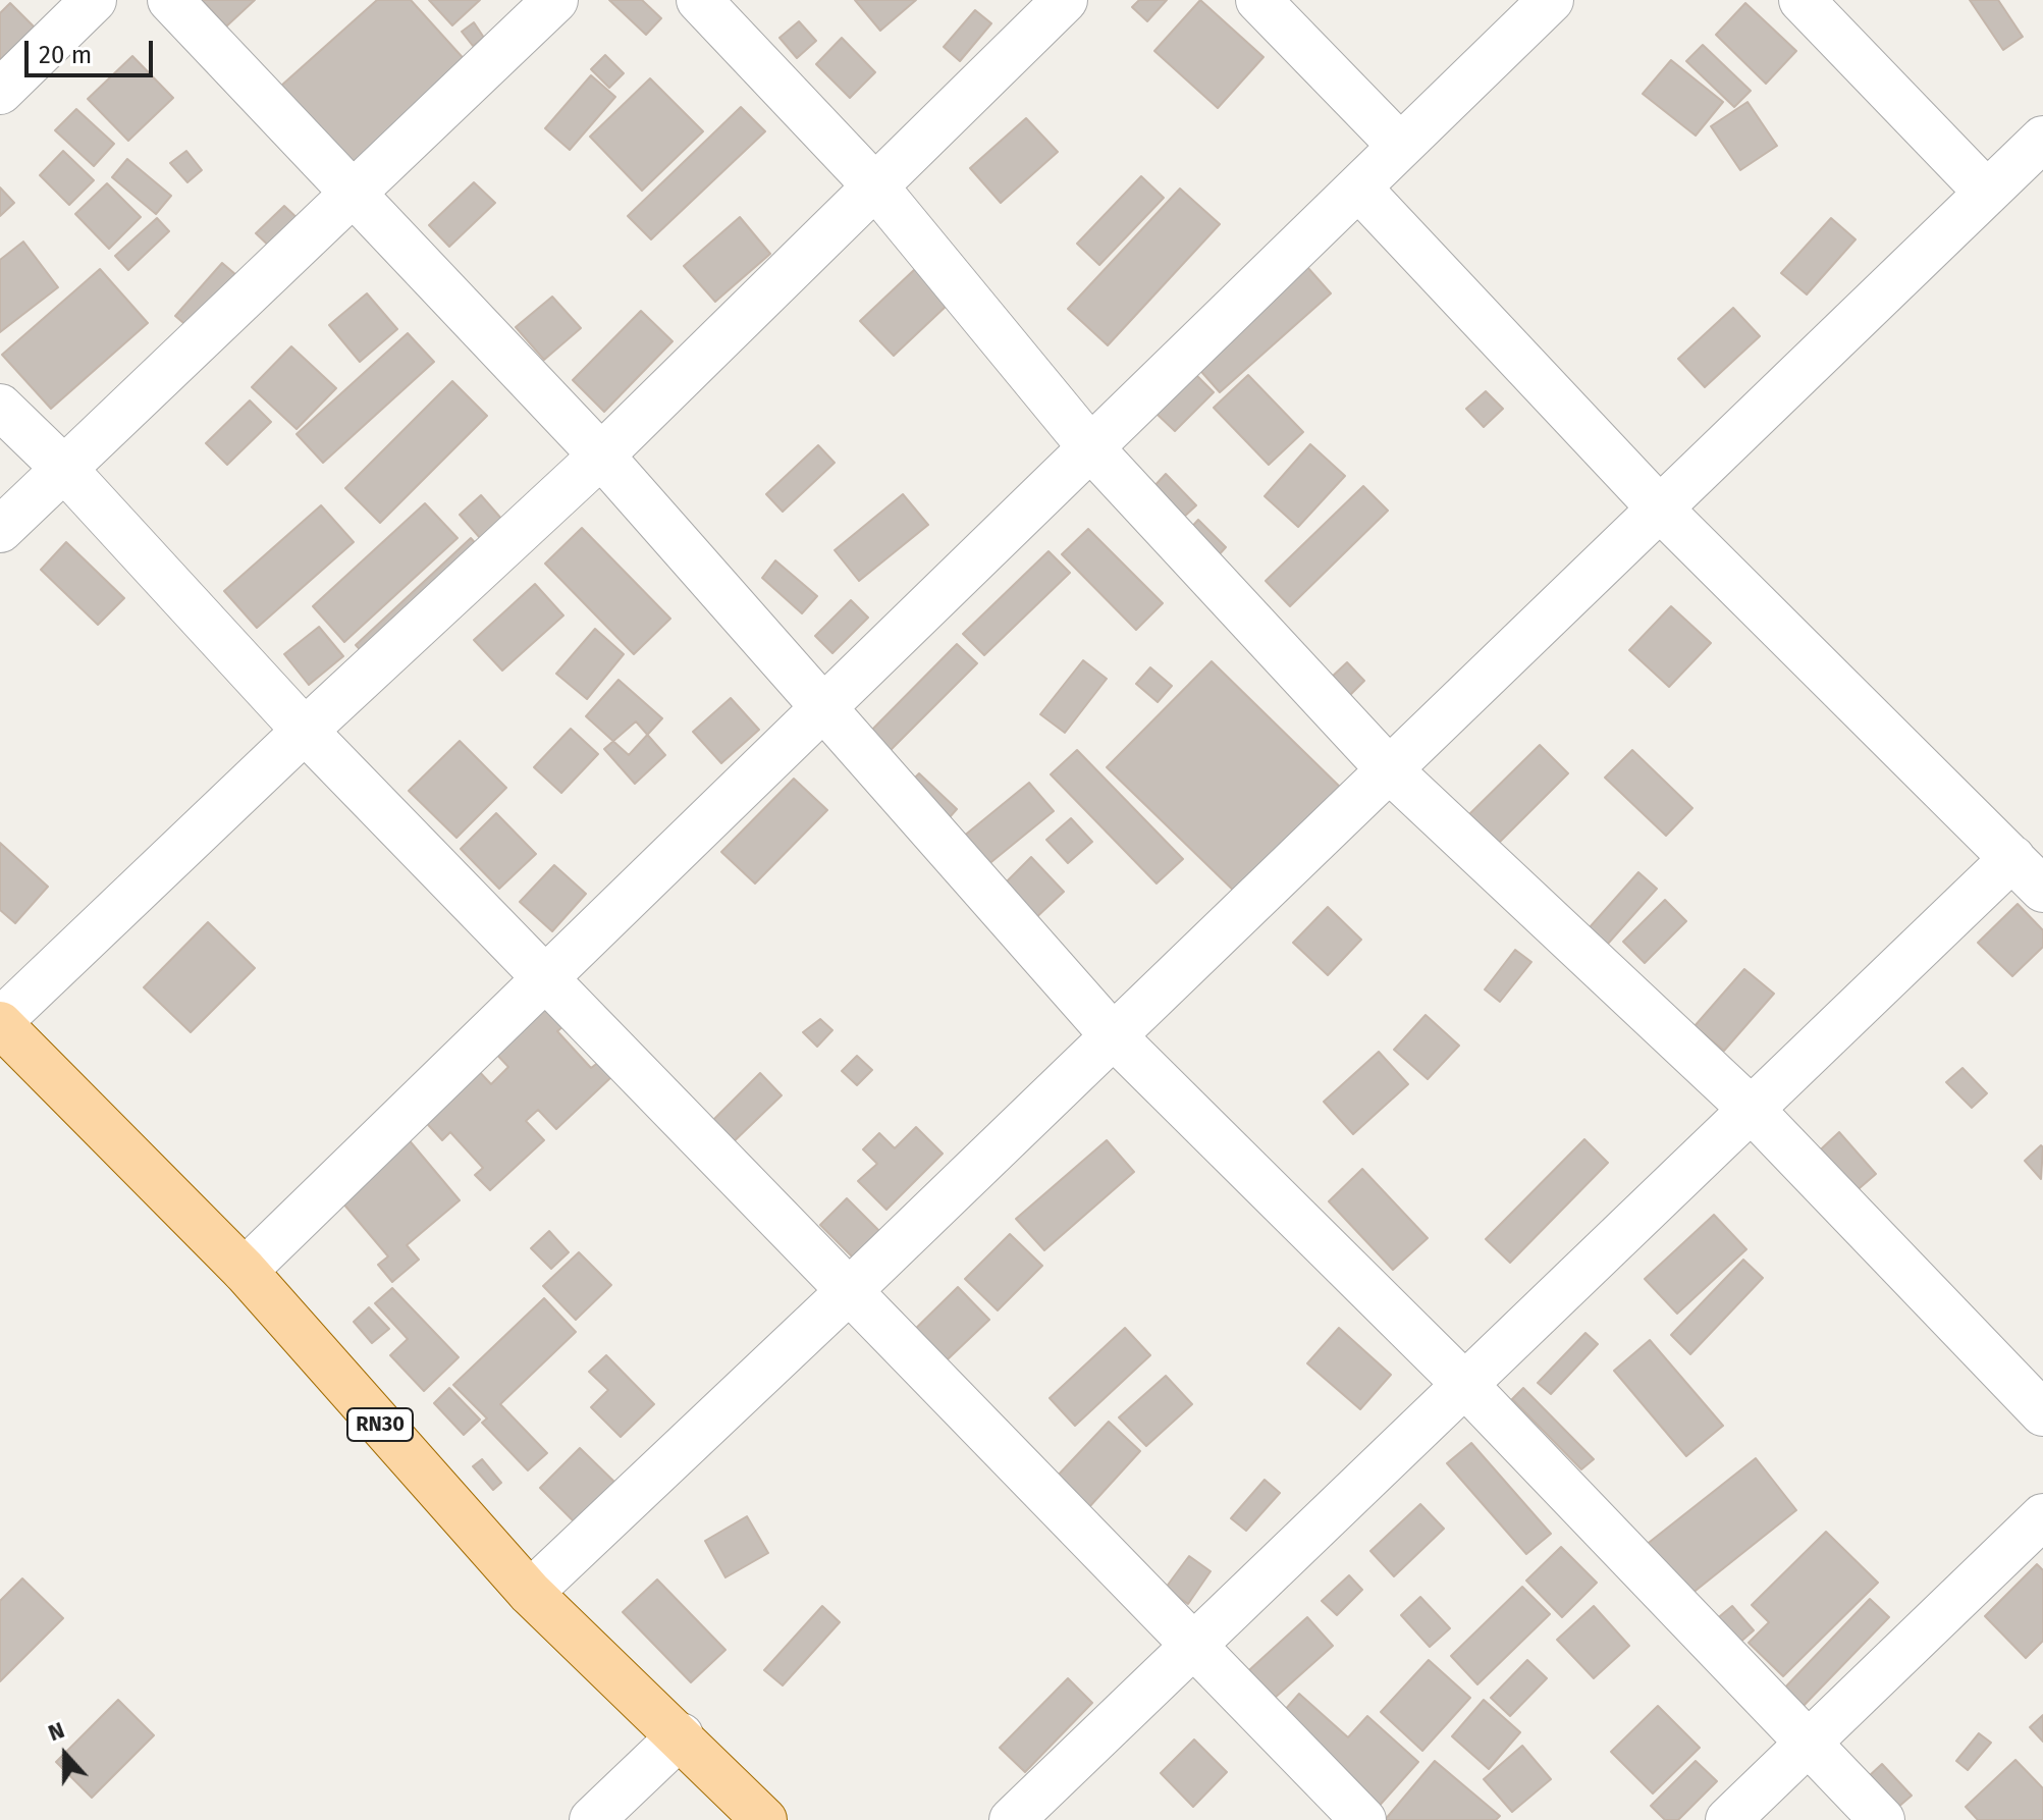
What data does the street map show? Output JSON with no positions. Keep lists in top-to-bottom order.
{
  "streets": {
    "main road": ["RN30"]
  },
  "scale_bar": "20 m",
  "north": "top"
}
